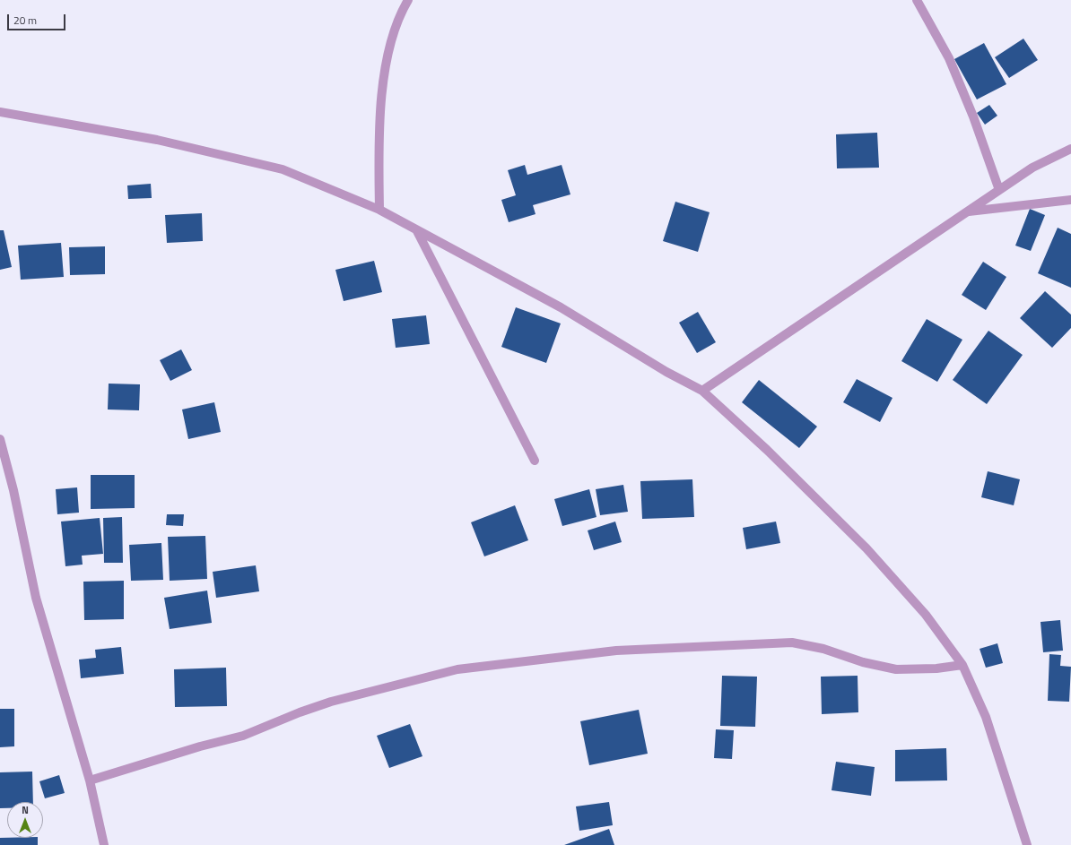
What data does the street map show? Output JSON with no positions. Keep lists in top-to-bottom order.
{
  "scale_bar": "20 m",
  "north": "top"
}
